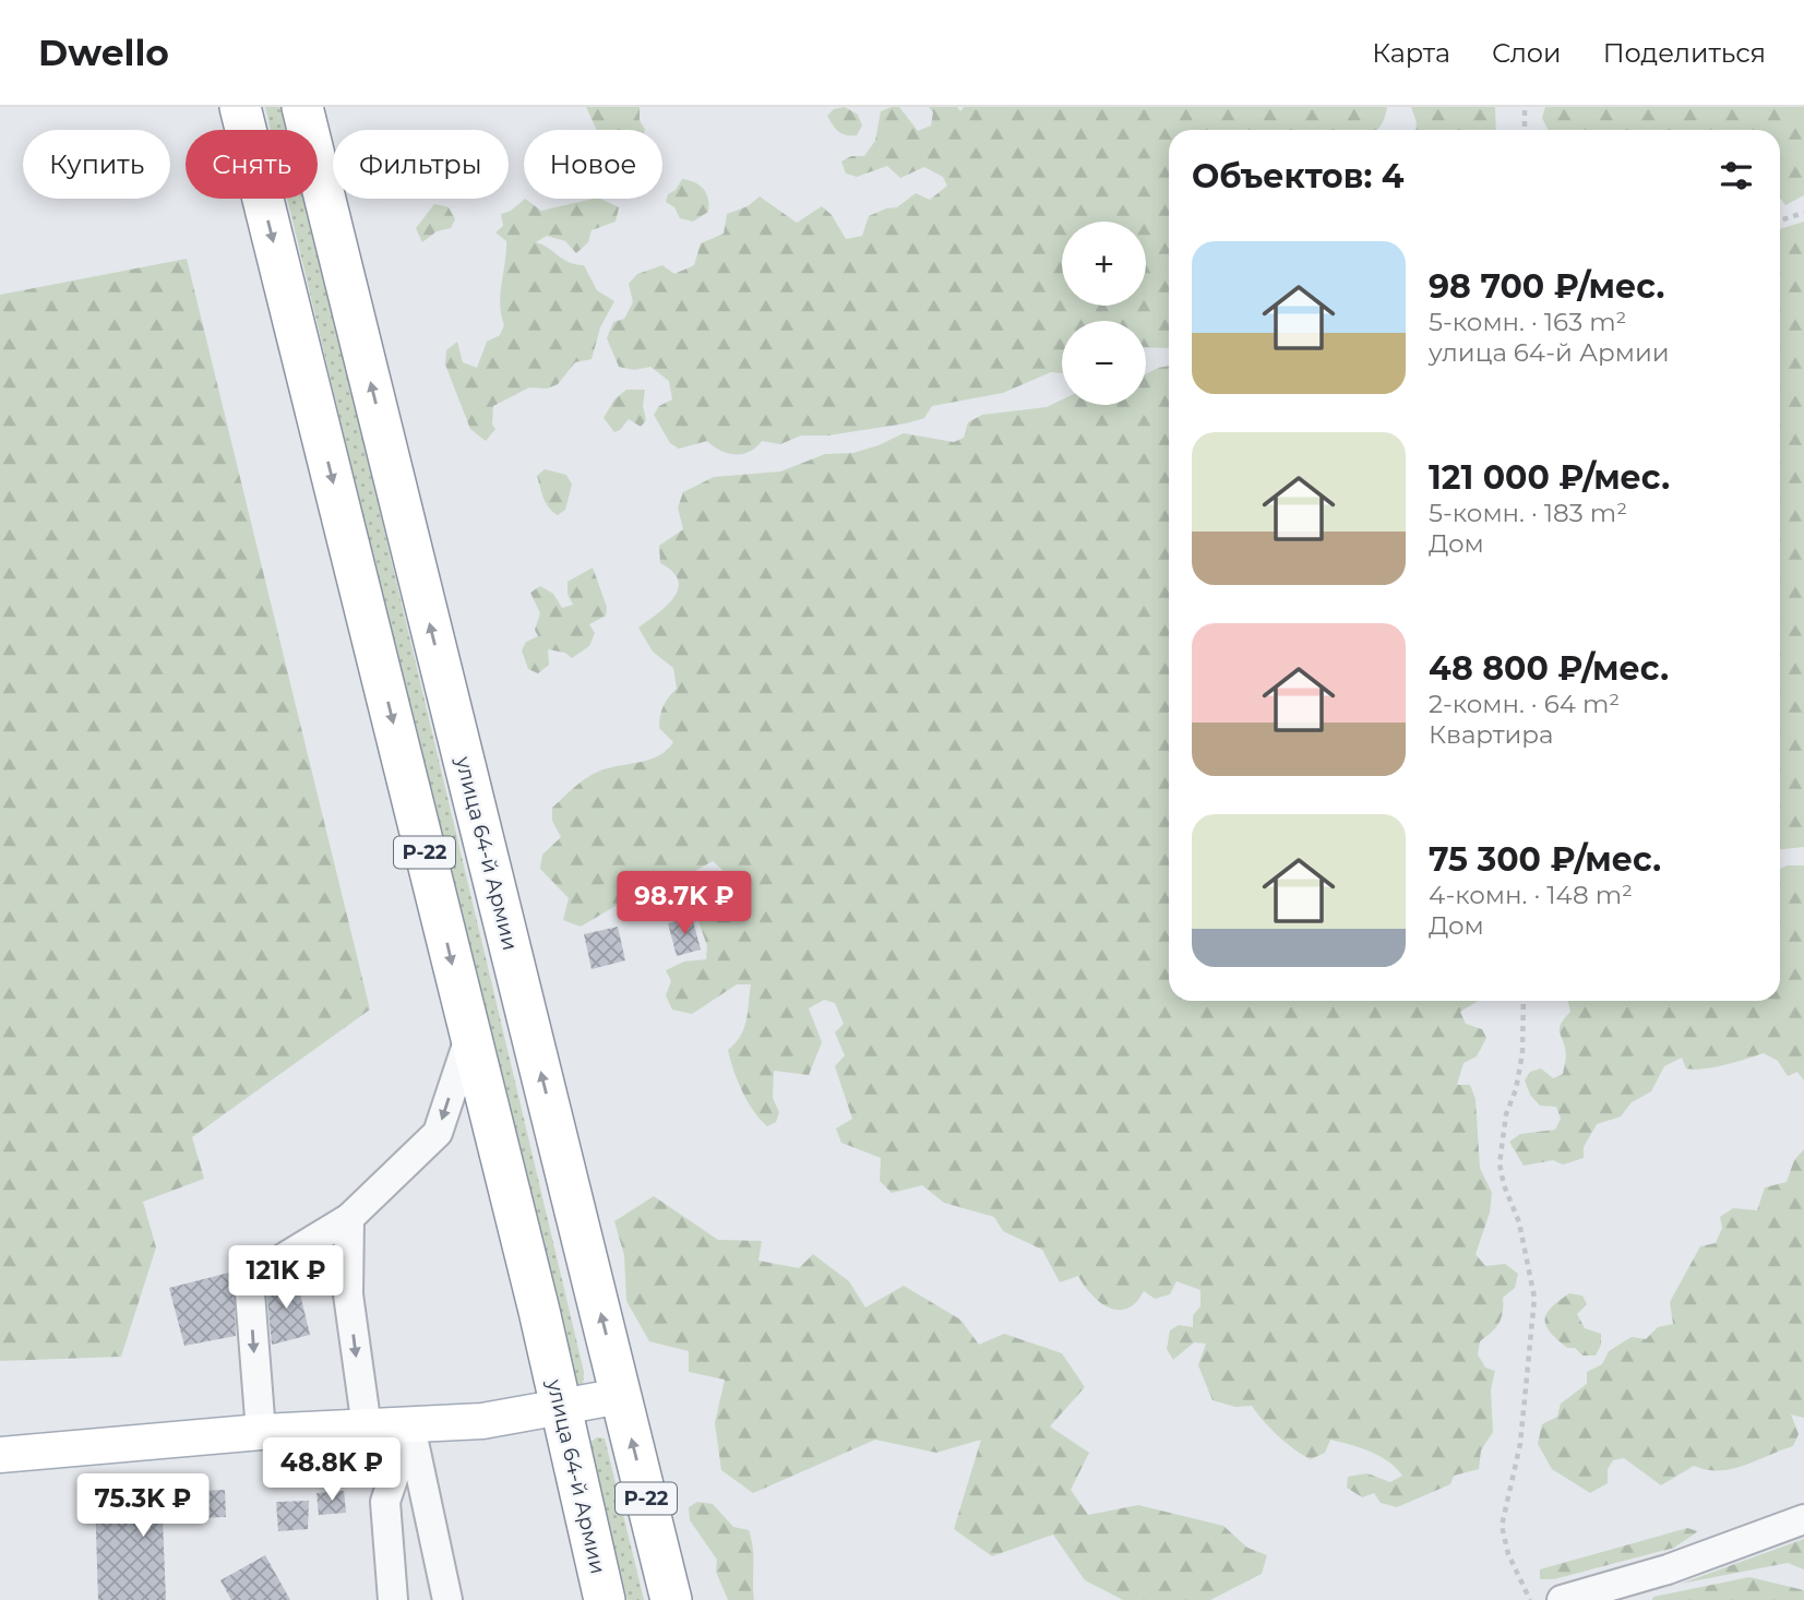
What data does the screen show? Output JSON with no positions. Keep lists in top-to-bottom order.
{
  "streets": {
    "highway": ["Р-22", "улица 64-й Армии"]
  },
  "page": {
    "header": "Dwello",
    "nav": ["Карта", "Слои", "Поделиться"],
    "chip": [
      "Купить",
      "Снять",
      "Фильтры",
      "Новое"
    ],
    "heading": "Объектов: 4",
    "map_buttons": ["+", "−"],
    "list": [
      {
        "name": "98 700 ₽/мес.",
        "note": "5-комн. · 163 m² · улица 64-й Армии"
      },
      {
        "name": "121 000 ₽/мес.",
        "note": "5-комн. · 183 m² · Дом"
      },
      {
        "name": "48 800 ₽/мес.",
        "note": "2-комн. · 64 m² · Квартира"
      },
      {
        "name": "75 300 ₽/мес.",
        "note": "4-комн. · 148 m² · Дом"
      }
    ],
    "price": [
      "98.7K ₽",
      "121K ₽",
      "48.8K ₽",
      "75.3K ₽"
    ]
  }
}
